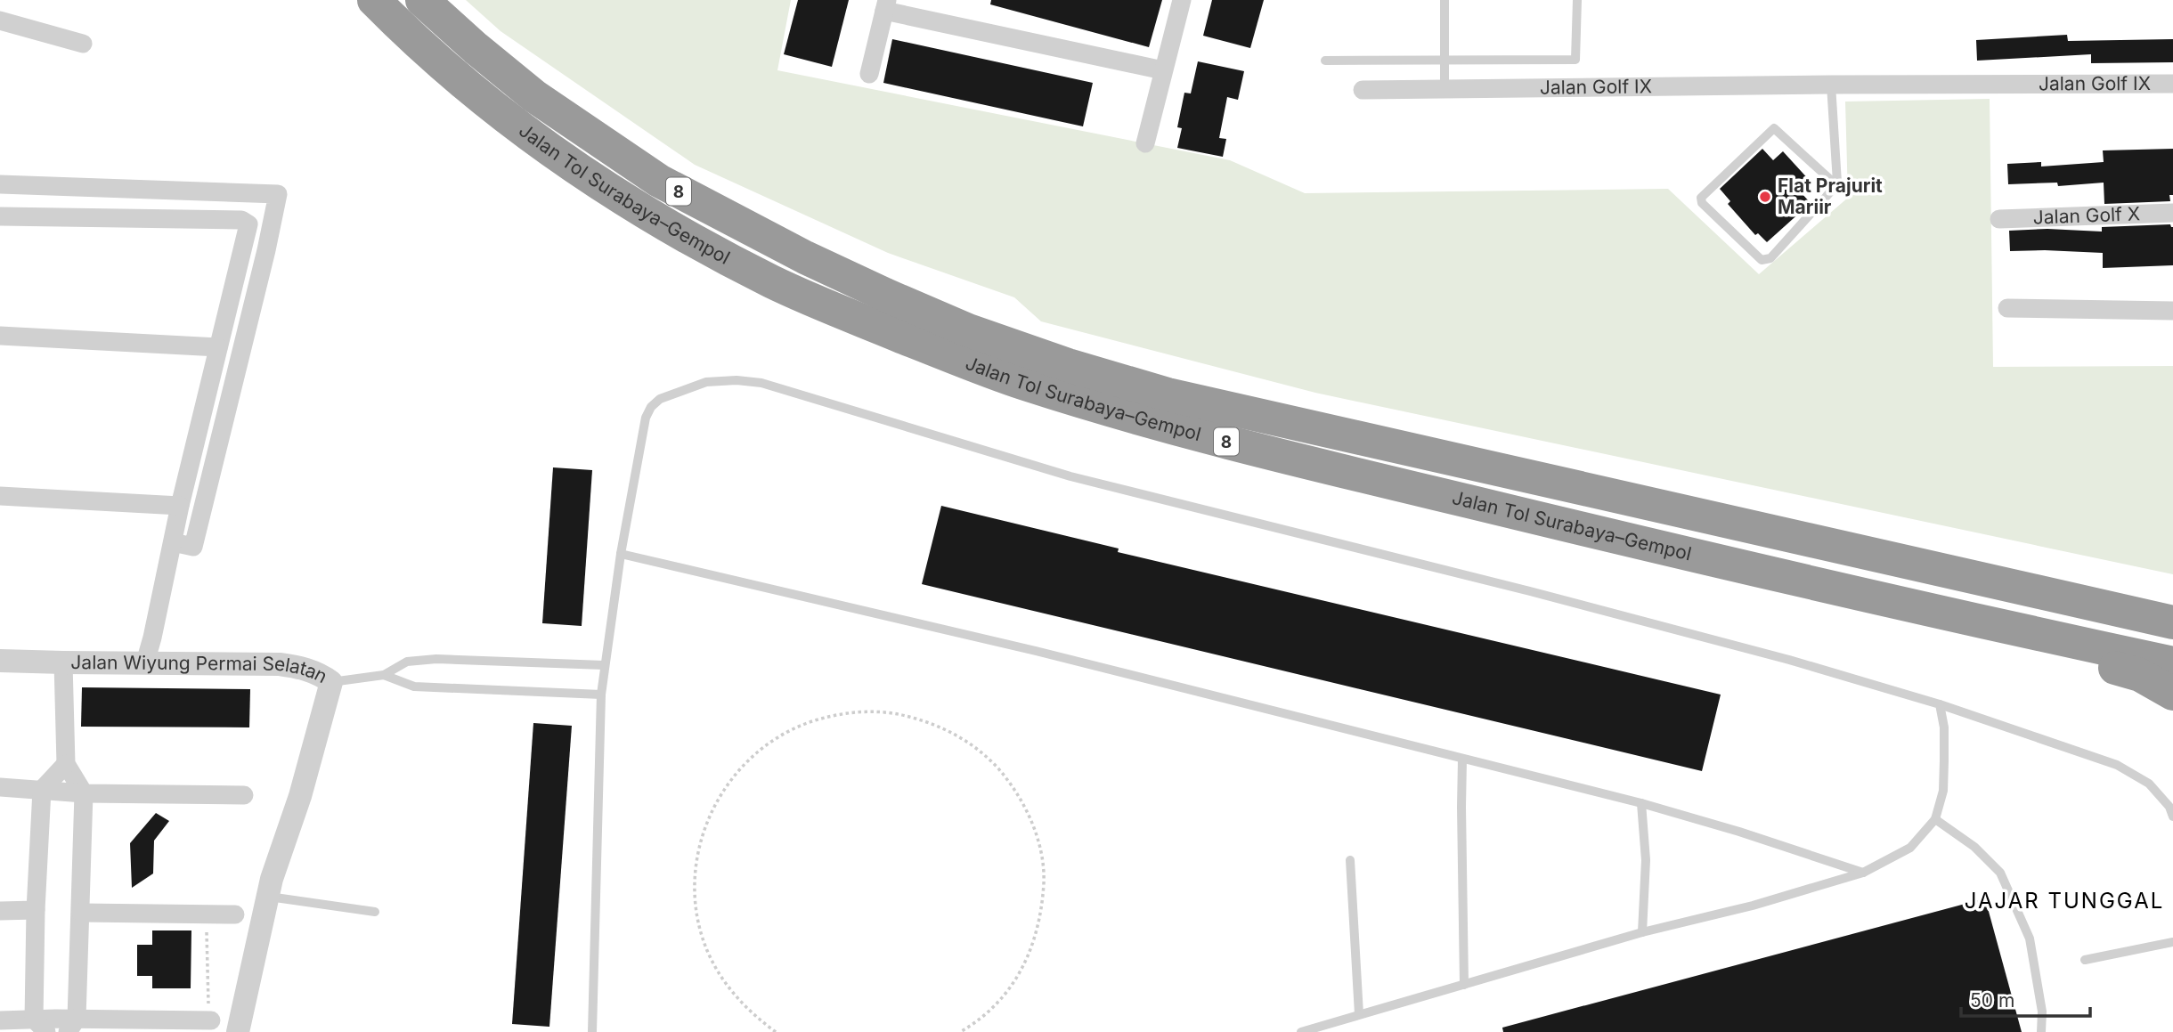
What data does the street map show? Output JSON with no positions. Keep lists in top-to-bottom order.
{
  "streets": {
    "highway": ["8", "Jalan Tol Surabaya–Gempol"],
    "street": ["Jalan Golf IX", "Jalan Golf X", "Jalan Wiyung Permai Selatan"]
  },
  "districts": ["JAJAR TUNGGAL"],
  "places": ["Flat Prajurit Mariir"],
  "scale_bar": "50 m"
}
